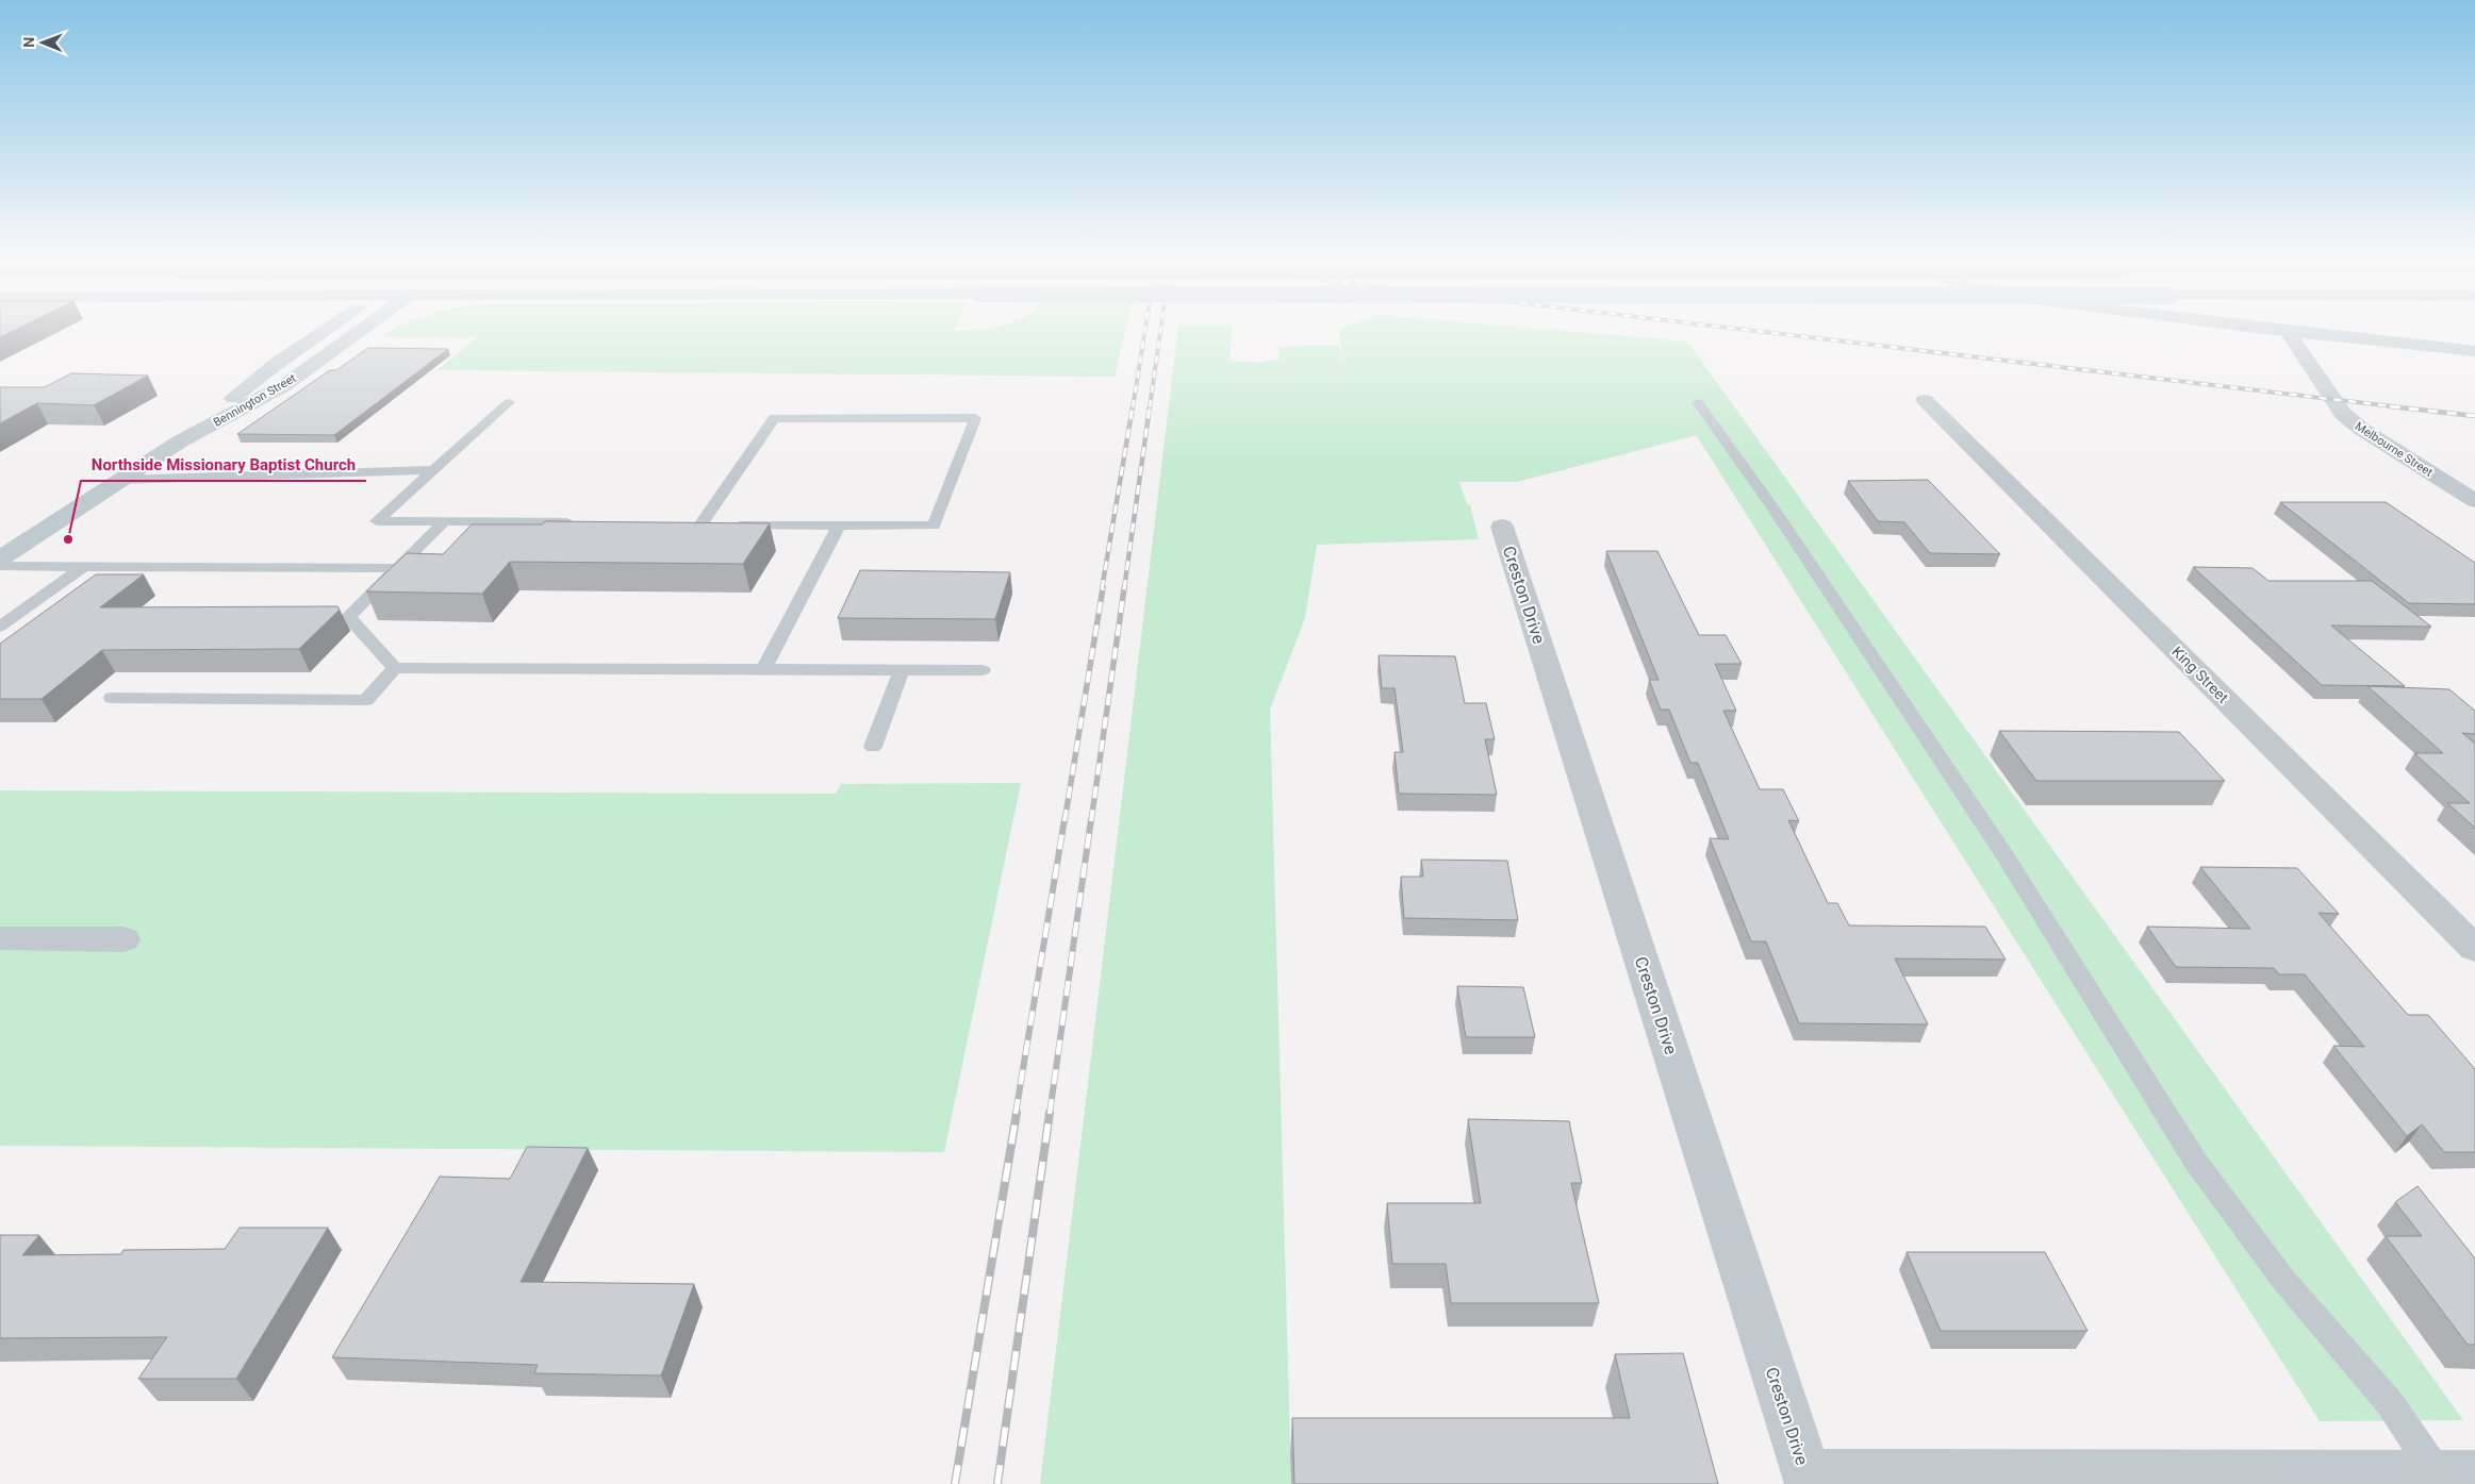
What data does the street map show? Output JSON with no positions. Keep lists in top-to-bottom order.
{
  "streets": {
    "main road": ["Bennington Street"],
    "street": ["Melbourne Street", "Creston Drive", "King Street"]
  },
  "places": ["Northside Missionary Baptist Church"],
  "north": "left"
}
